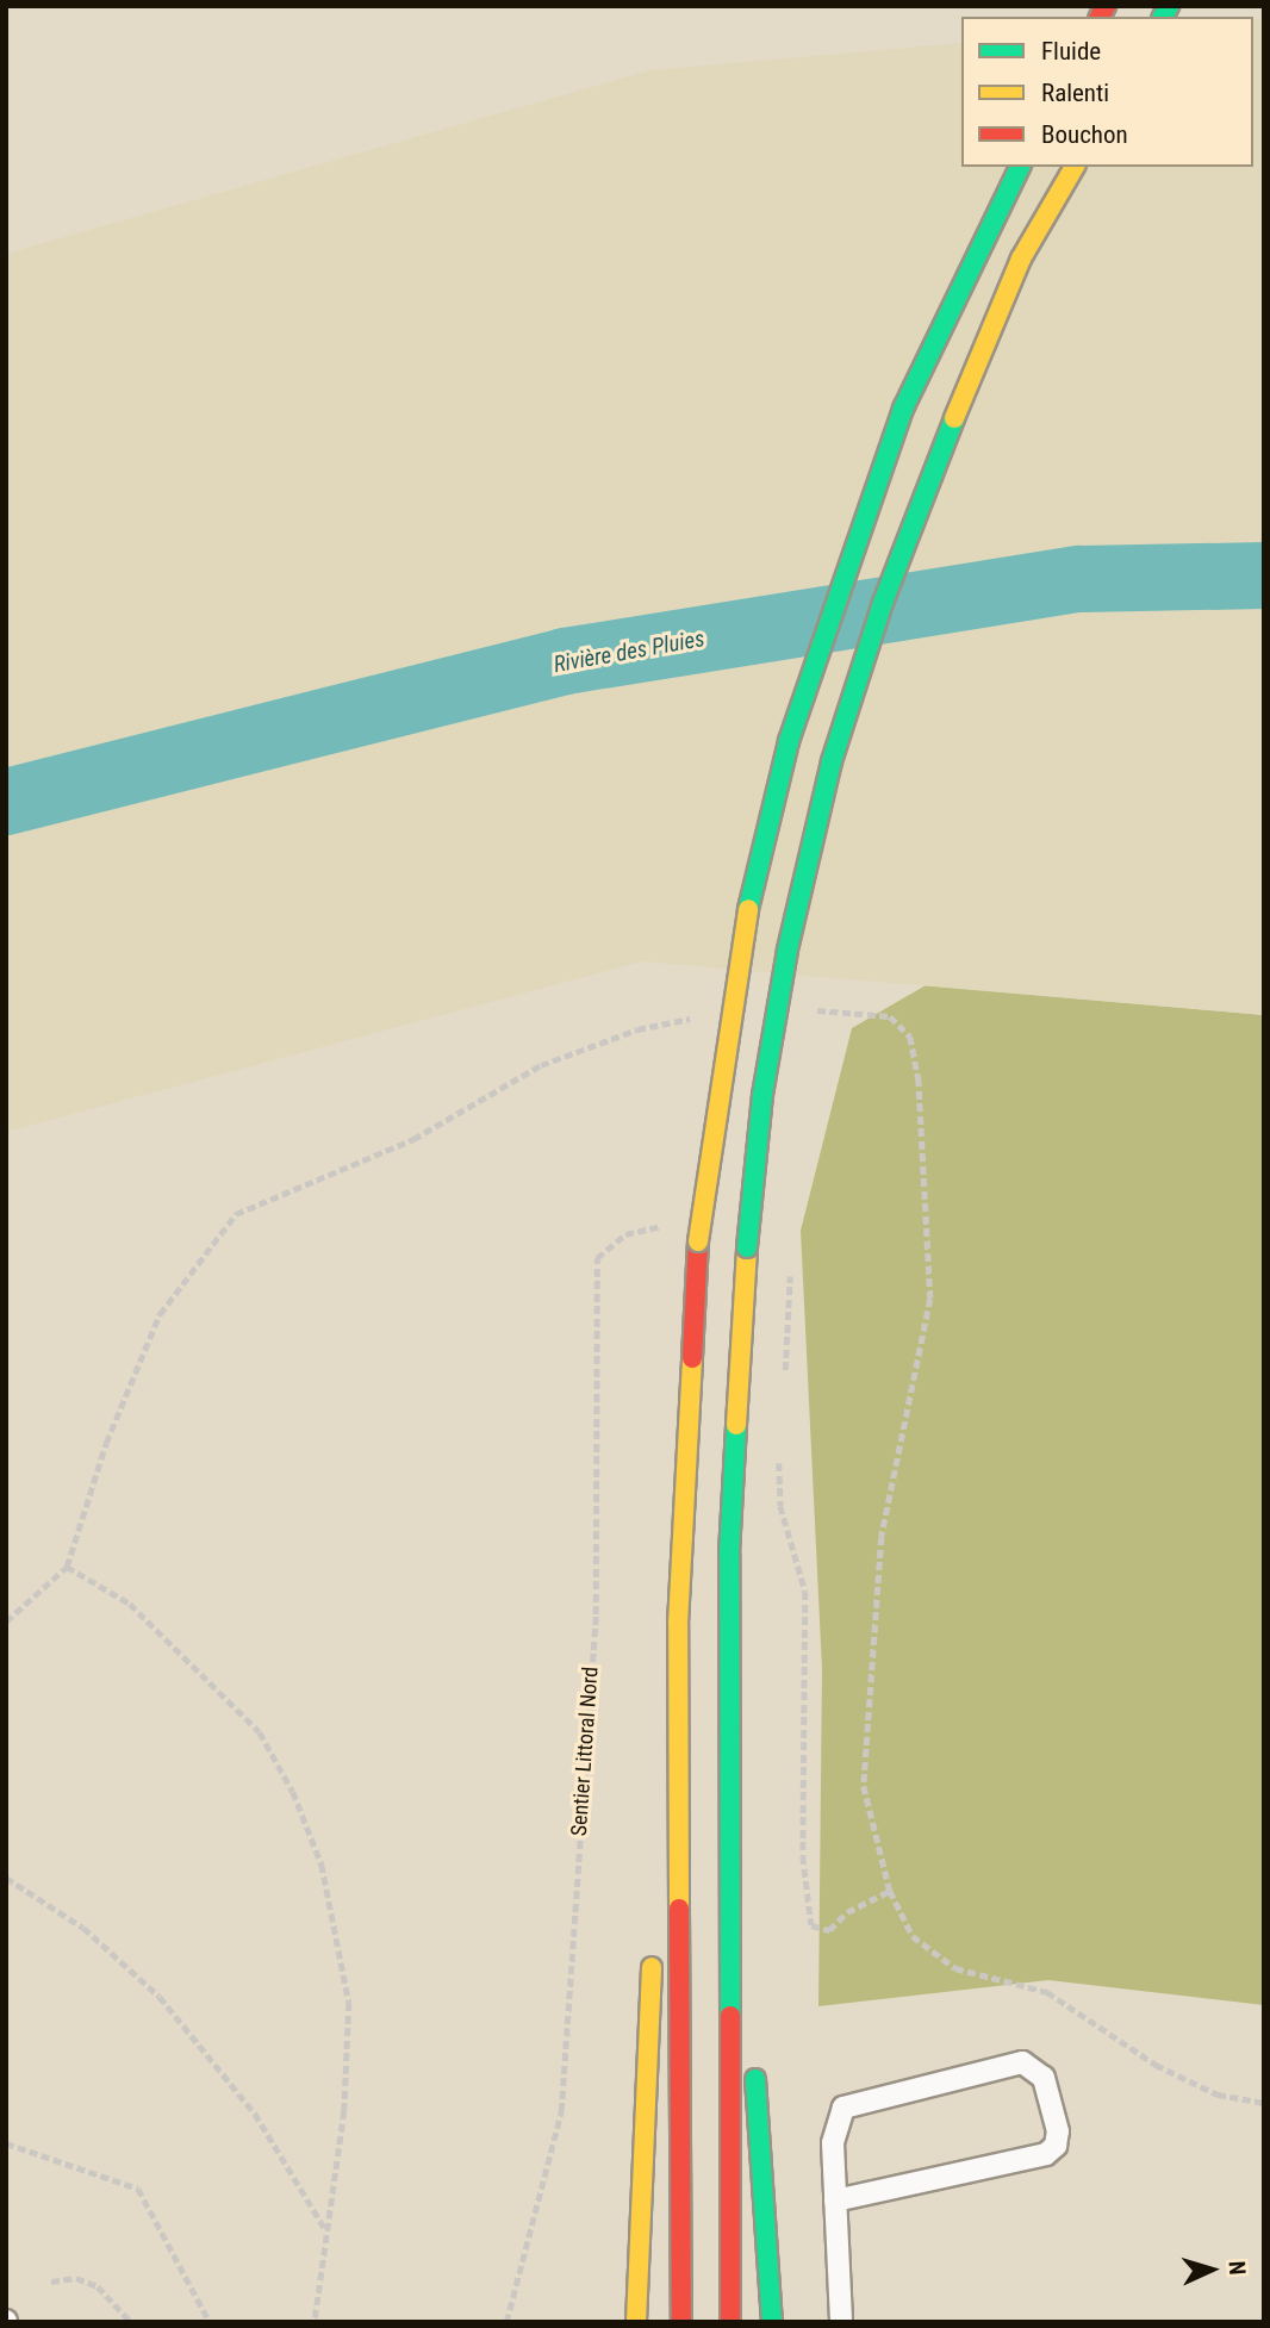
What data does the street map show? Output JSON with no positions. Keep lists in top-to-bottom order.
{
  "streets": {
    "path": ["Sentier Littoral Nord"]
  },
  "water": ["Rivière des Pluies"],
  "legend": ["Fluide", "Ralenti", "Bouchon"],
  "north": "right"
}
